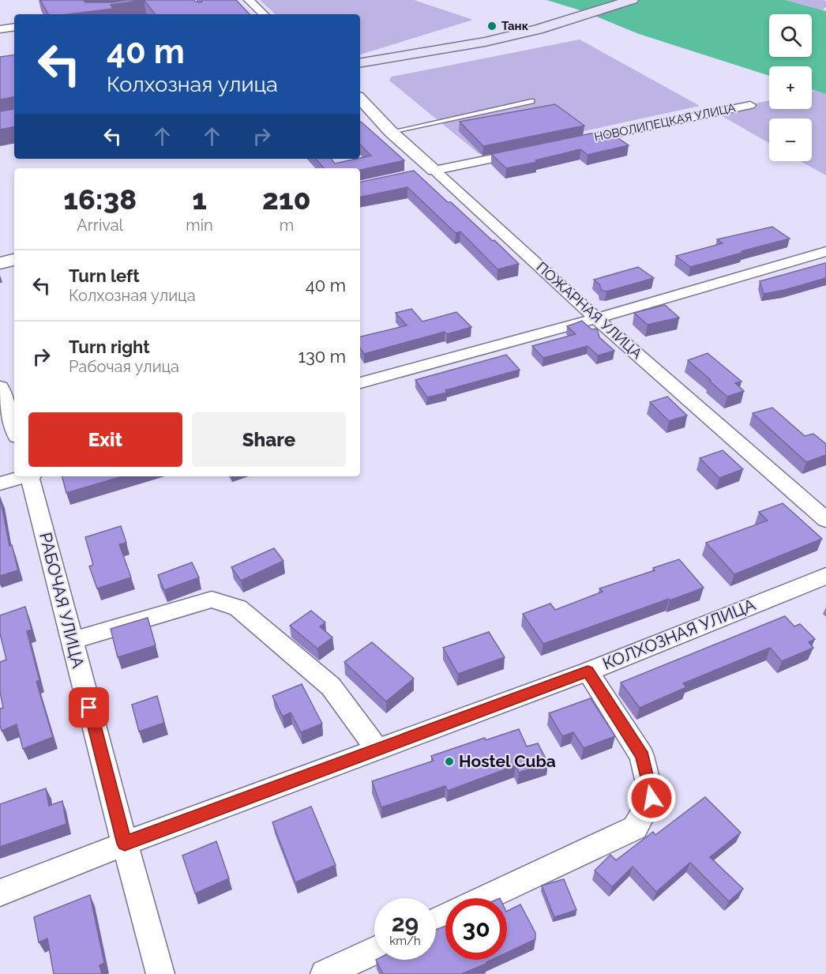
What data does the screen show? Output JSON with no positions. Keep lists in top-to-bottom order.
{
  "streets": {
    "street": [
      "НОВОЛИПЕЦКАЯ УЛИЦА",
      "ПОЖАРНАЯ УЛИЦА",
      "РАБОЧАЯ УЛИЦА",
      "КОЛХОЗНАЯ УЛИЦА"
    ]
  },
  "crossings": [
    ["РАБОЧАЯ УЛИЦА", "КОЛХОЗНАЯ УЛИЦА"]
  ],
  "places": ["Танк", "Hostel Cuba"],
  "page": {
    "map_buttons": ["+", "−"],
    "turn": ["40 m", "Колхозная улица"],
    "eta": [
      "16:38",
      "Arrival",
      "1",
      "min",
      "210",
      "m"
    ],
    "list": [
      {
        "name": "Turn left",
        "note": "Колхозная улица",
        "value": "40 m"
      },
      {
        "name": "Turn right",
        "note": "Рабочая улица",
        "value": "130 m"
      }
    ],
    "buttons": ["Exit", "Share"],
    "speed": "29 km/h",
    "limit": "30"
  }
}
